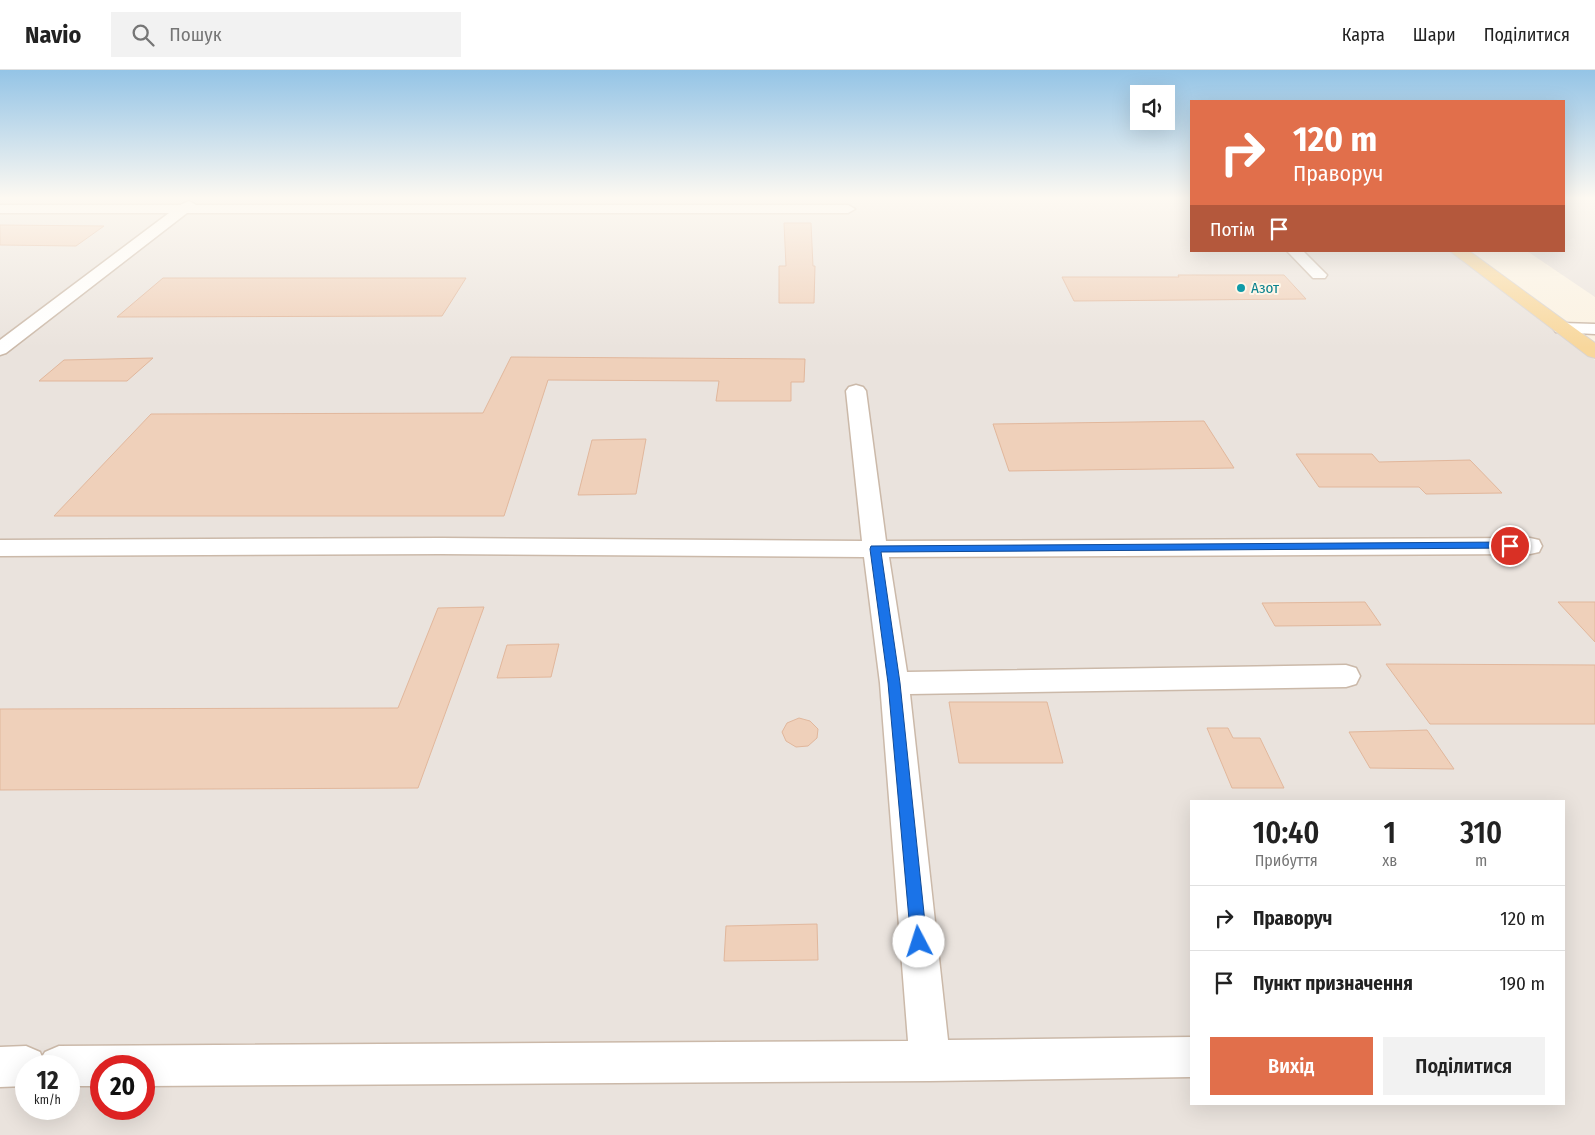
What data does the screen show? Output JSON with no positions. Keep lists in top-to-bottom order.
{
  "places": ["Азот"],
  "page": {
    "header": "Navio",
    "search": "Пошук",
    "nav": ["Карта", "Шари", "Поділитися"],
    "turn": ["120 m", "Праворуч"],
    "then": "Потім",
    "eta": [
      "10:40",
      "Прибуття",
      "1",
      "хв",
      "310",
      "m"
    ],
    "list": [
      {
        "name": "Праворуч",
        "value": "120 m"
      },
      {
        "name": "Пункт призначення",
        "value": "190 m"
      }
    ],
    "buttons": ["Вихід", "Поділитися"],
    "speed": "12 km/h",
    "limit": "20"
  }
}
